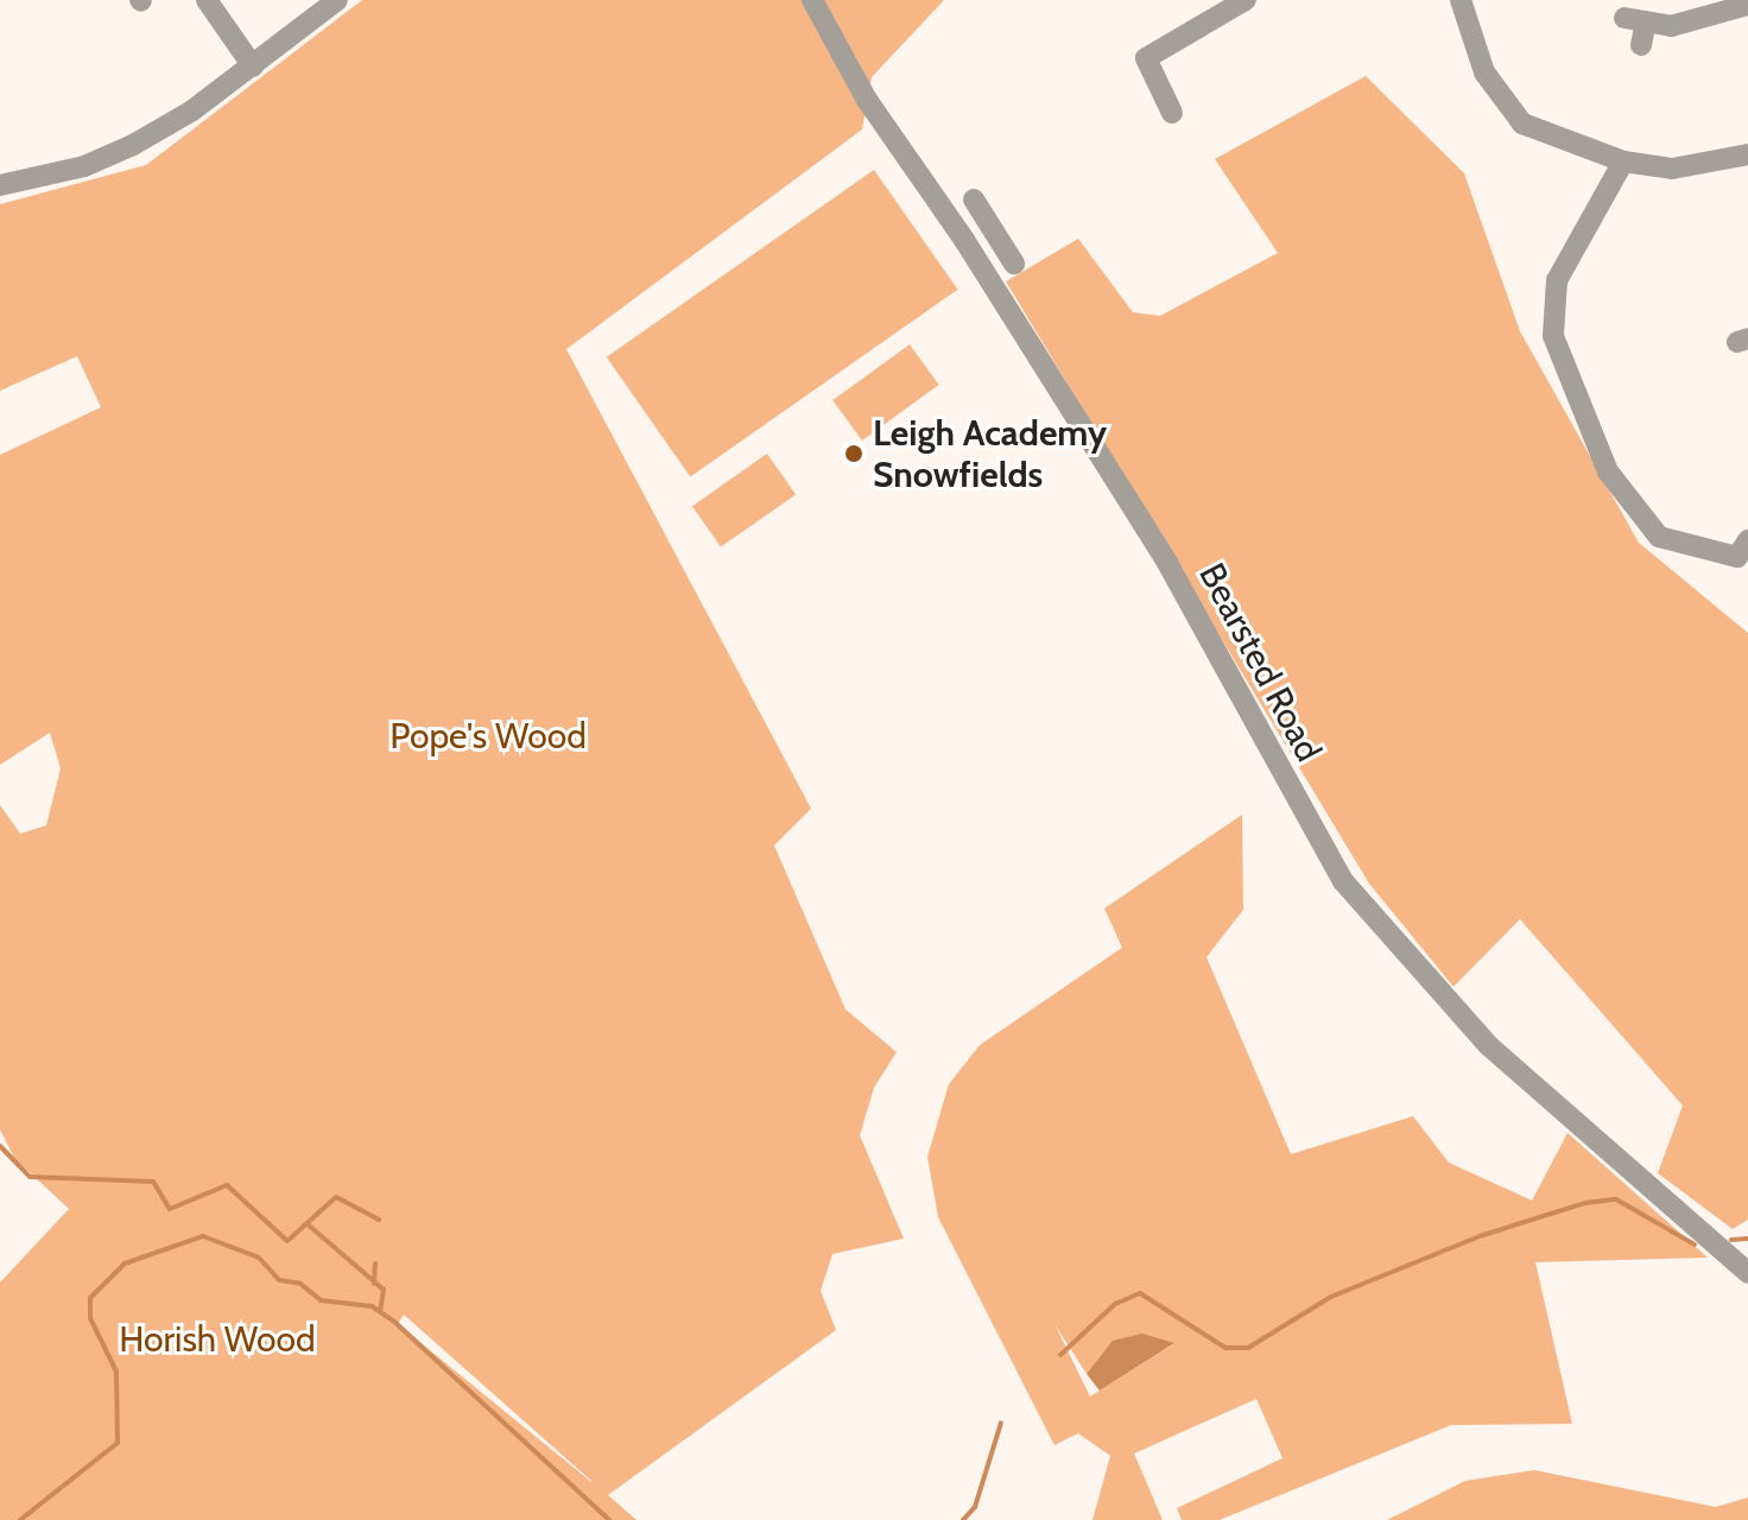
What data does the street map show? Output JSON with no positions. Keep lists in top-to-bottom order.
{
  "streets": {
    "street": ["Bearsted Road"]
  },
  "parks": ["Pope's Wood", "Horish Wood"],
  "places": ["Leigh Academy Snowfields"]
}
